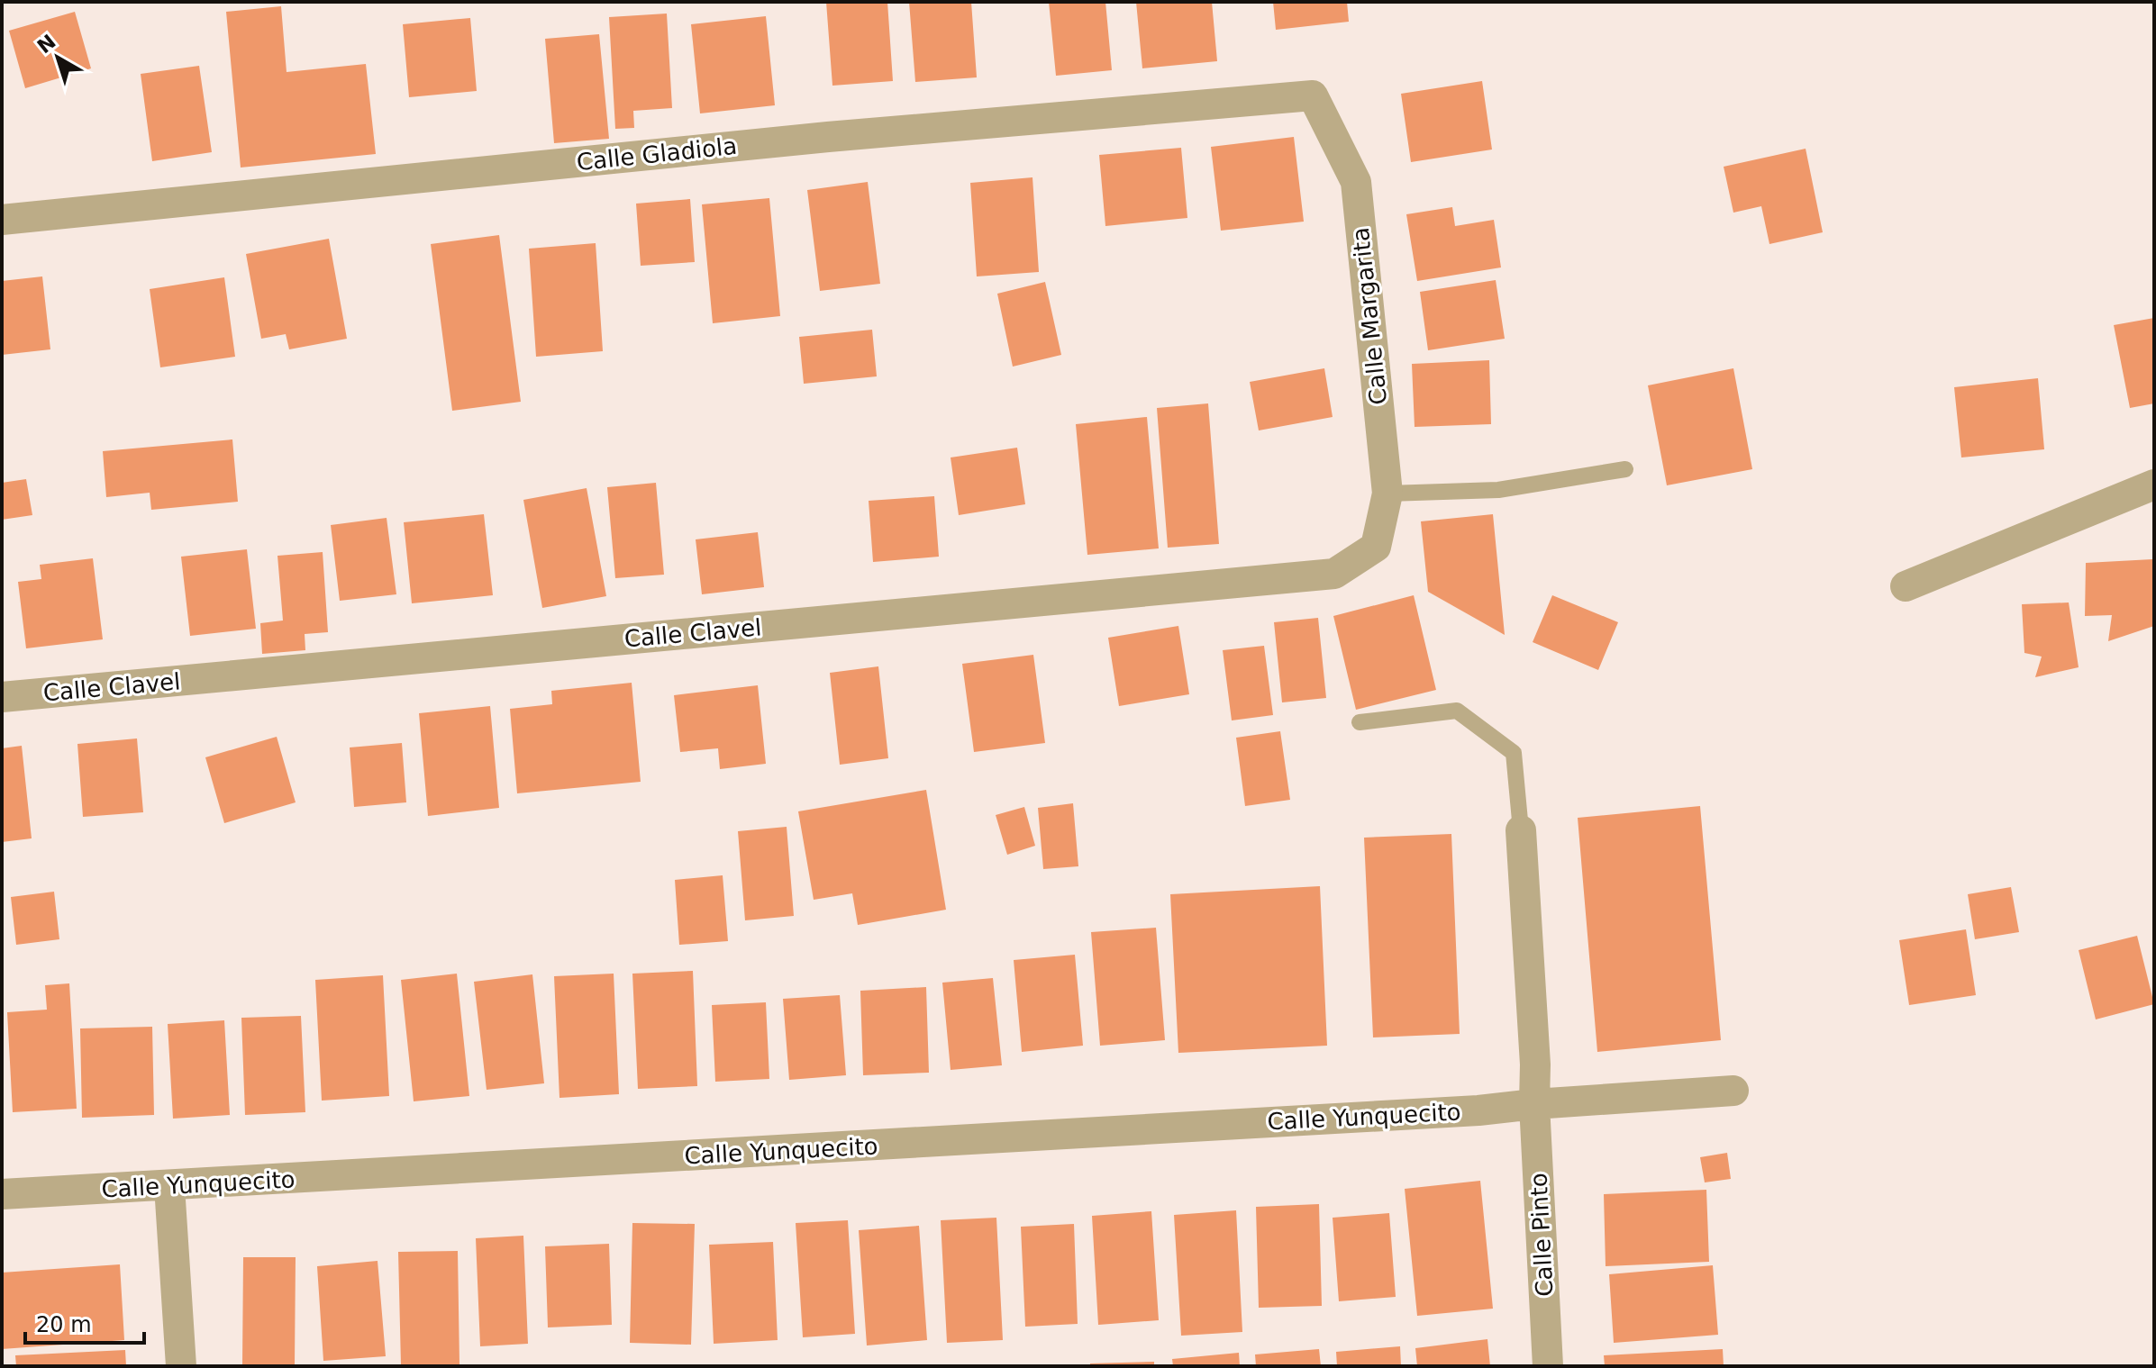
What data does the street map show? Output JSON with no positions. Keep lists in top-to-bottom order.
{
  "streets": {
    "street": [
      "Calle Gladiola",
      "Calle Margarita",
      "Calle Clavel",
      "Calle Yunquecito",
      "Calle Pinto"
    ]
  },
  "crossings": [
    ["Calle Gladiola", "Calle Margarita"],
    ["Calle Margarita", "Calle Clavel"],
    ["Calle Yunquecito", "Calle Pinto"]
  ],
  "scale_bar": "20 m",
  "north": "top left"
}
